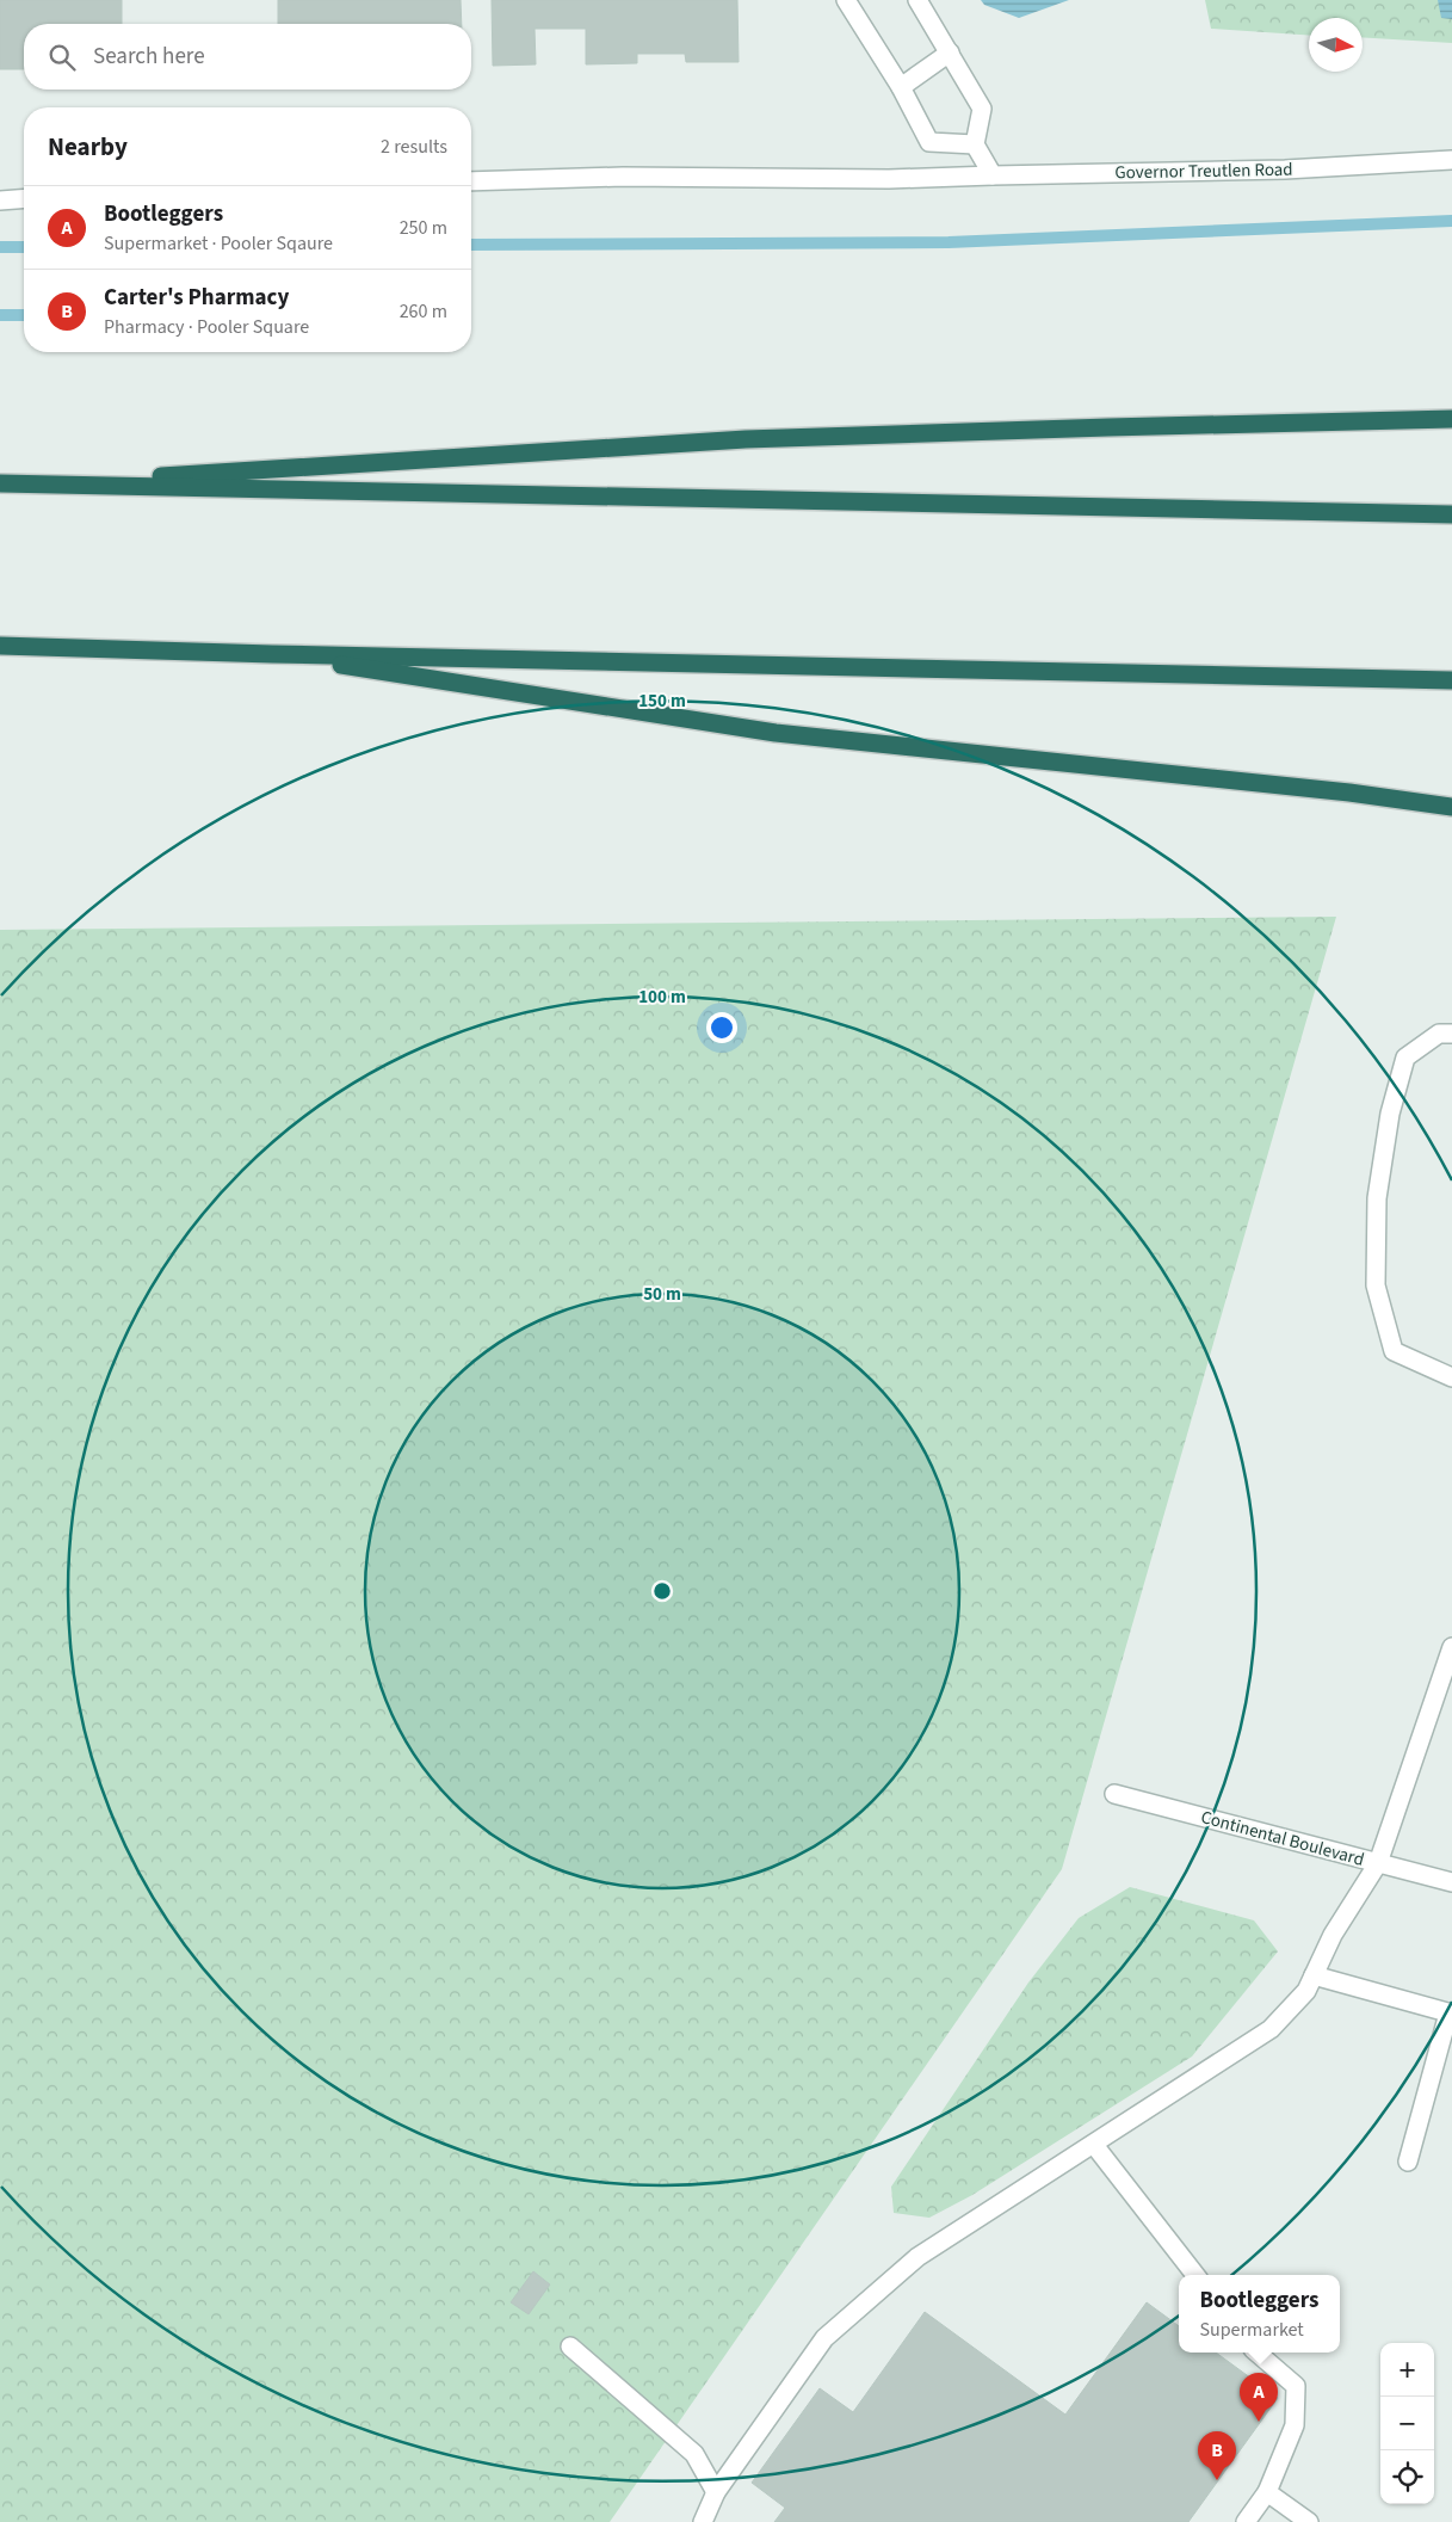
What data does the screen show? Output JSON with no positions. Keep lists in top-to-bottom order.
{
  "streets": {
    "street": ["Governor Treutlen Road", "Continental Boulevard"]
  },
  "north": "right",
  "page": {
    "search": "Search here",
    "heading": ["Nearby", "2 results"],
    "list": [
      {
        "mark": "A",
        "name": "Bootleggers",
        "note": "Supermarket · Pooler Sqaure",
        "value": "250 m"
      },
      {
        "mark": "B",
        "name": "Carter's Pharmacy",
        "note": "Pharmacy · Pooler Square",
        "value": "260 m"
      }
    ],
    "popup": ["Bootleggers", "Supermarket"],
    "map_buttons": ["+", "−"],
    "pins": ["A", "B"]
  },
  "rings": ["150 m", "100 m", "50 m"]
}
